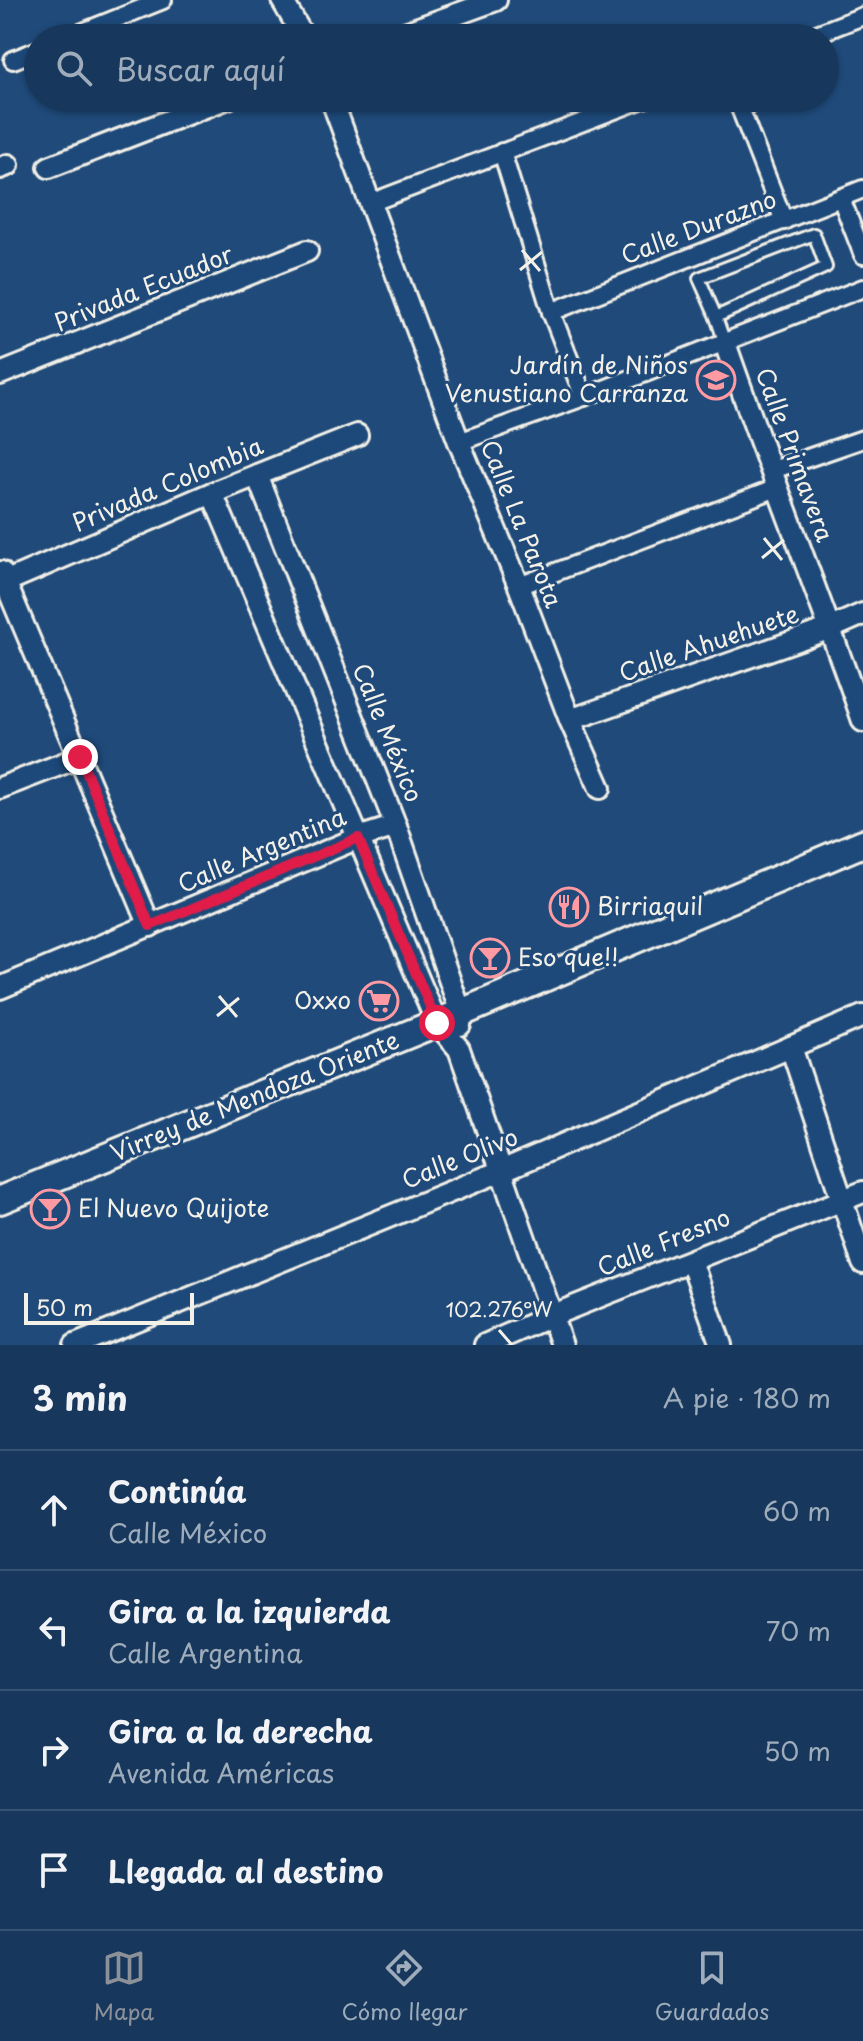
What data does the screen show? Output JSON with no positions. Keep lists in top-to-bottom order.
{
  "streets": {
    "street": [
      "Calle Durazno",
      "Privada Ecuador",
      "Calle Primavera",
      "Privada Colombia",
      "Calle La Parota",
      "Calle Ahuehuete",
      "Calle México",
      "Calle Argentina",
      "Virrey de Mendoza Oriente",
      "Calle Olivo",
      "Calle Fresno"
    ]
  },
  "crossings": [
    ["Calle Primavera", "Calle Ahuehuete"],
    ["Privada Colombia", "Calle México"],
    ["Calle La Parota", "Calle Ahuehuete"],
    ["Calle México", "Calle Argentina"],
    ["Calle México", "Virrey de Mendoza Oriente"]
  ],
  "places": {
    "school or university": ["Jardín de Niños Venustiano Carranza"],
    "restaurant": ["Birriaquil"],
    "bar": ["Eso que!!", "El Nuevo Quijote"],
    "supermarket": ["Oxxo"]
  },
  "scale_bar": "50 m",
  "page": {
    "search": "Buscar aquí",
    "scale": "50 m",
    "heading": ["3 min", "A pie · 180 m"],
    "list": [
      ["Continúa", "Calle México", "60 m"],
      ["Gira a la izquierda", "Calle Argentina", "70 m"],
      ["Gira a la derecha", "Avenida Américas", "50 m"],
      "Llegada al destino"
    ],
    "nav": ["Mapa", "Cómo llegar", "Guardados"]
  },
  "coordinates": ["102.276°W"]
}
